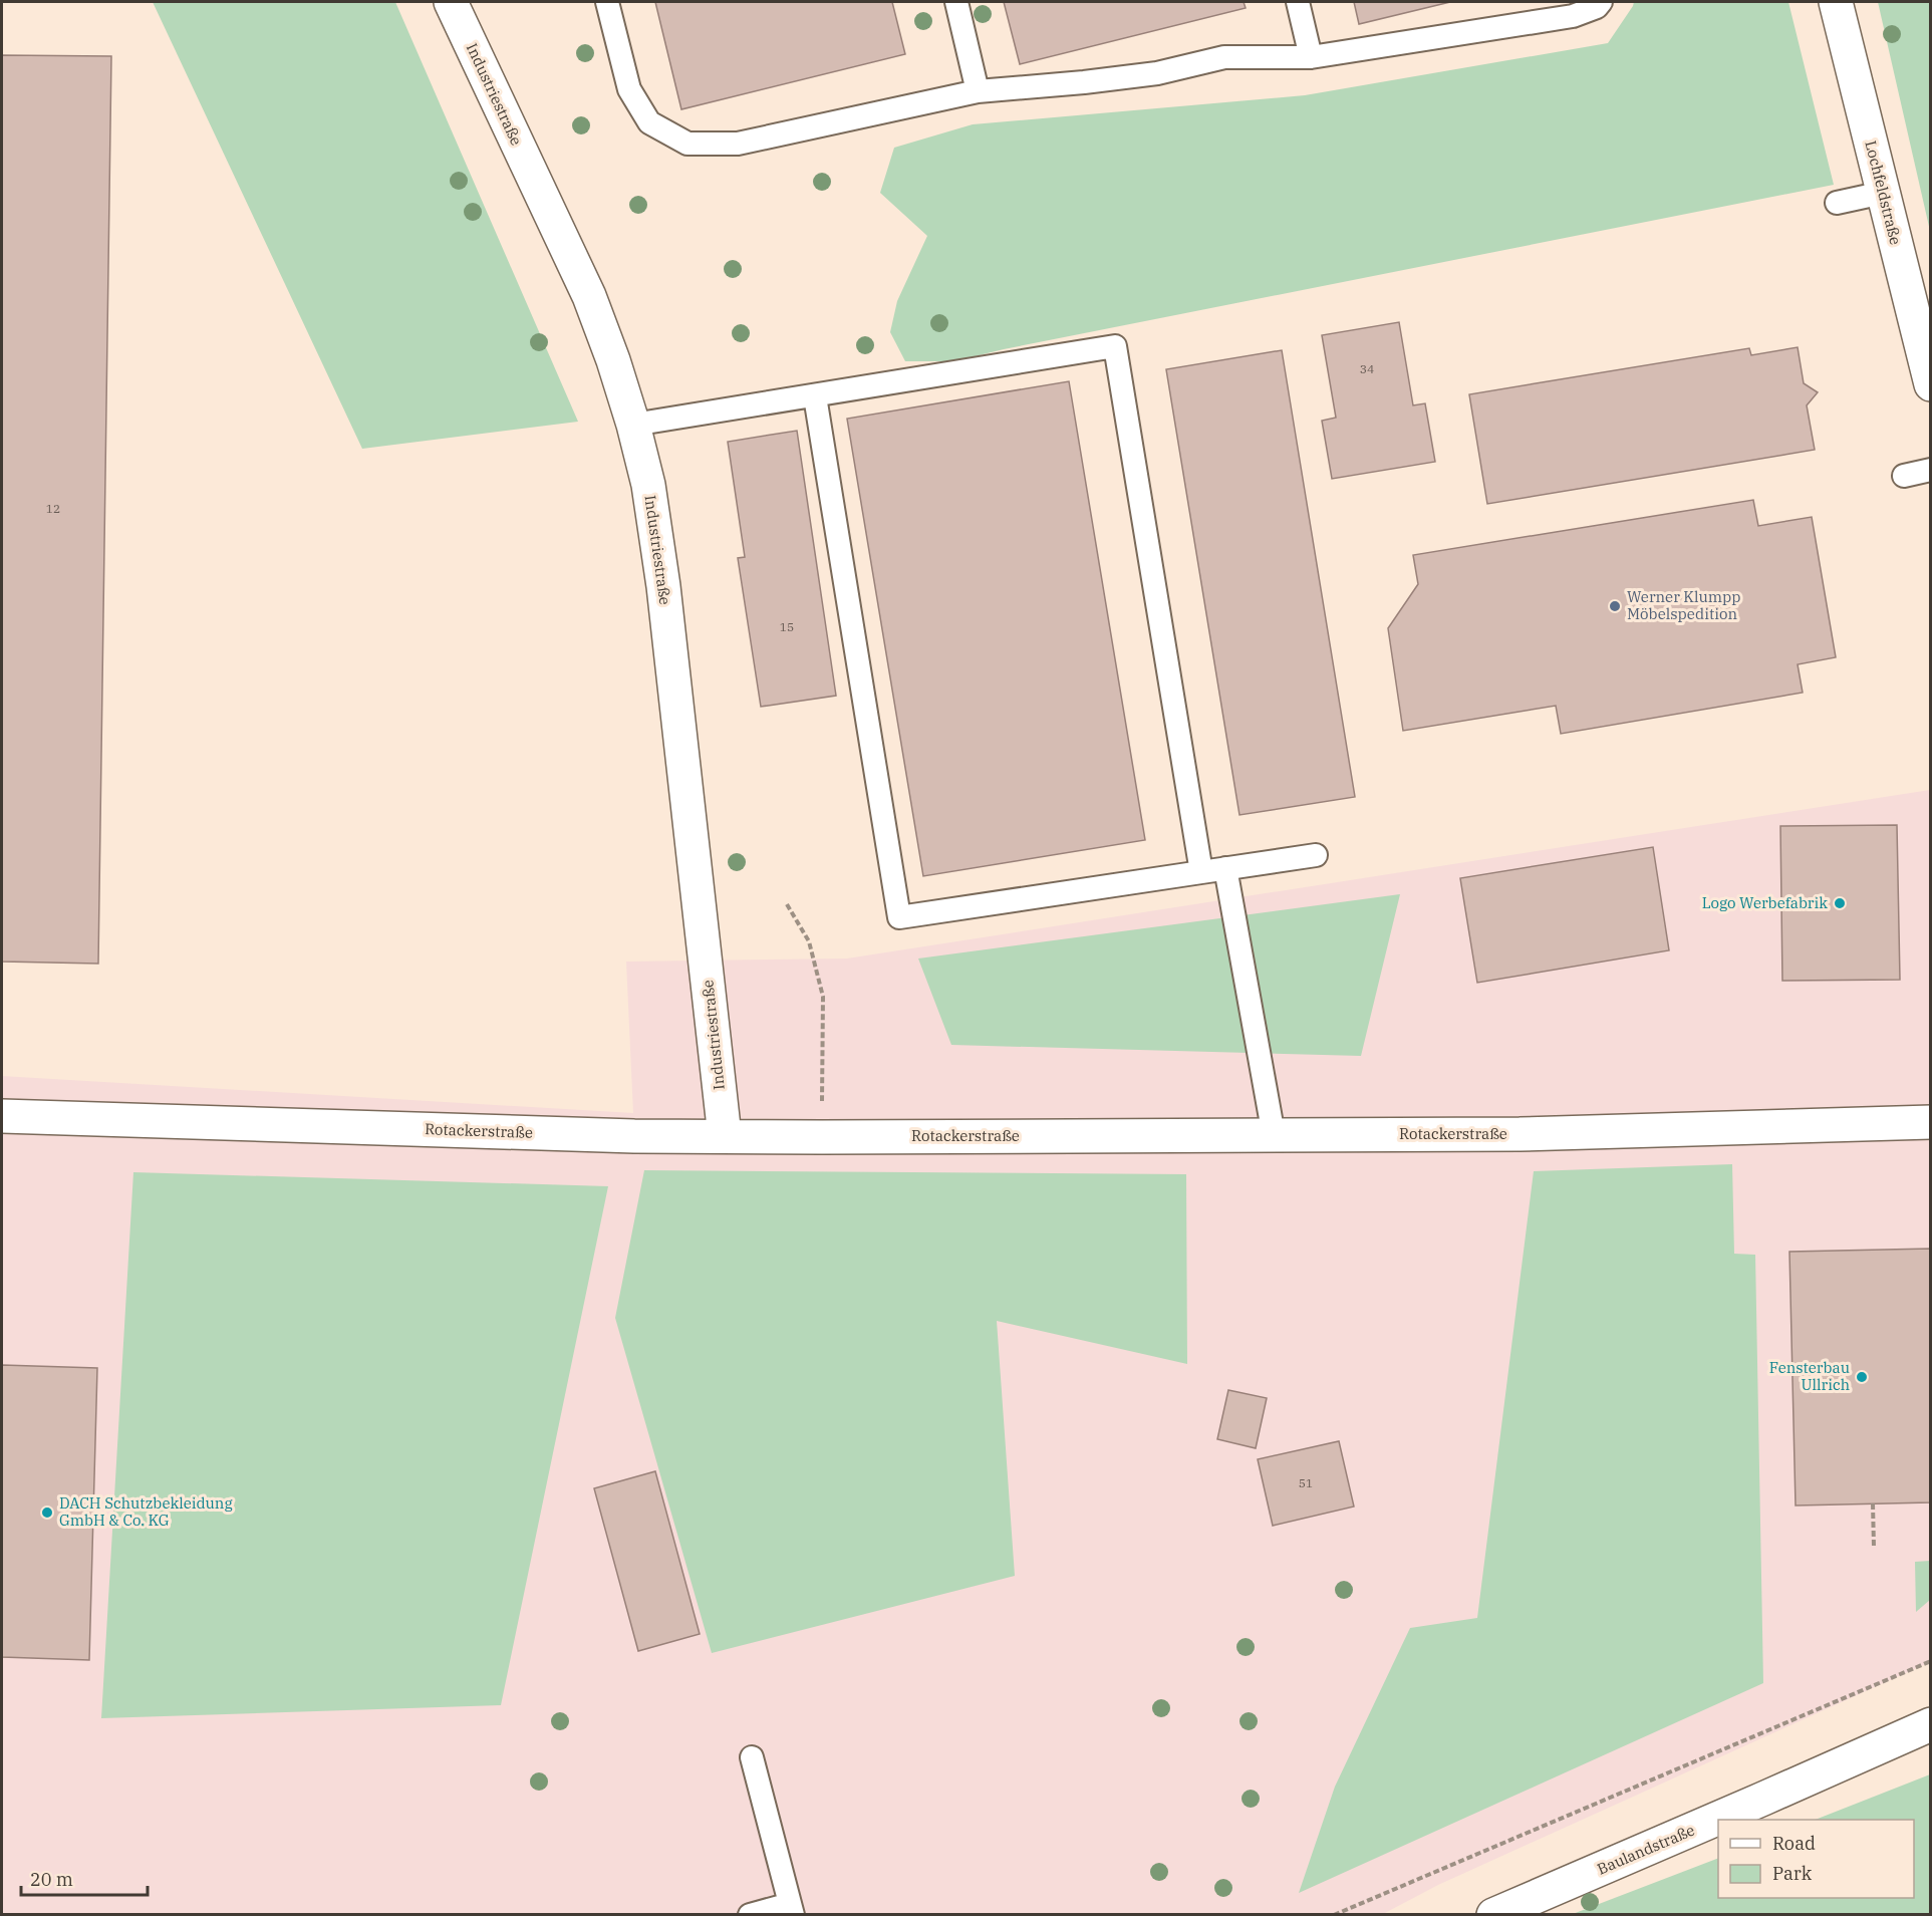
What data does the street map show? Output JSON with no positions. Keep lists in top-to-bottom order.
{
  "streets": {
    "street": [
      "Industriestraße",
      "Lochfeldstraße",
      "Rotackerstraße",
      "Baulandstraße"
    ]
  },
  "crossings": [
    ["Industriestraße", "Rotackerstraße"]
  ],
  "places": [
    "Werner Klumpp Möbelspedition",
    "Logo Werbefabrik",
    "Fensterbau Ullrich",
    "DACH Schutzbekleidung GmbH & Co. KG"
  ],
  "house_numbers": [
    "34",
    "12",
    "15",
    "51"
  ],
  "legend": ["Road", "Park"],
  "scale_bar": "20 m"
}
